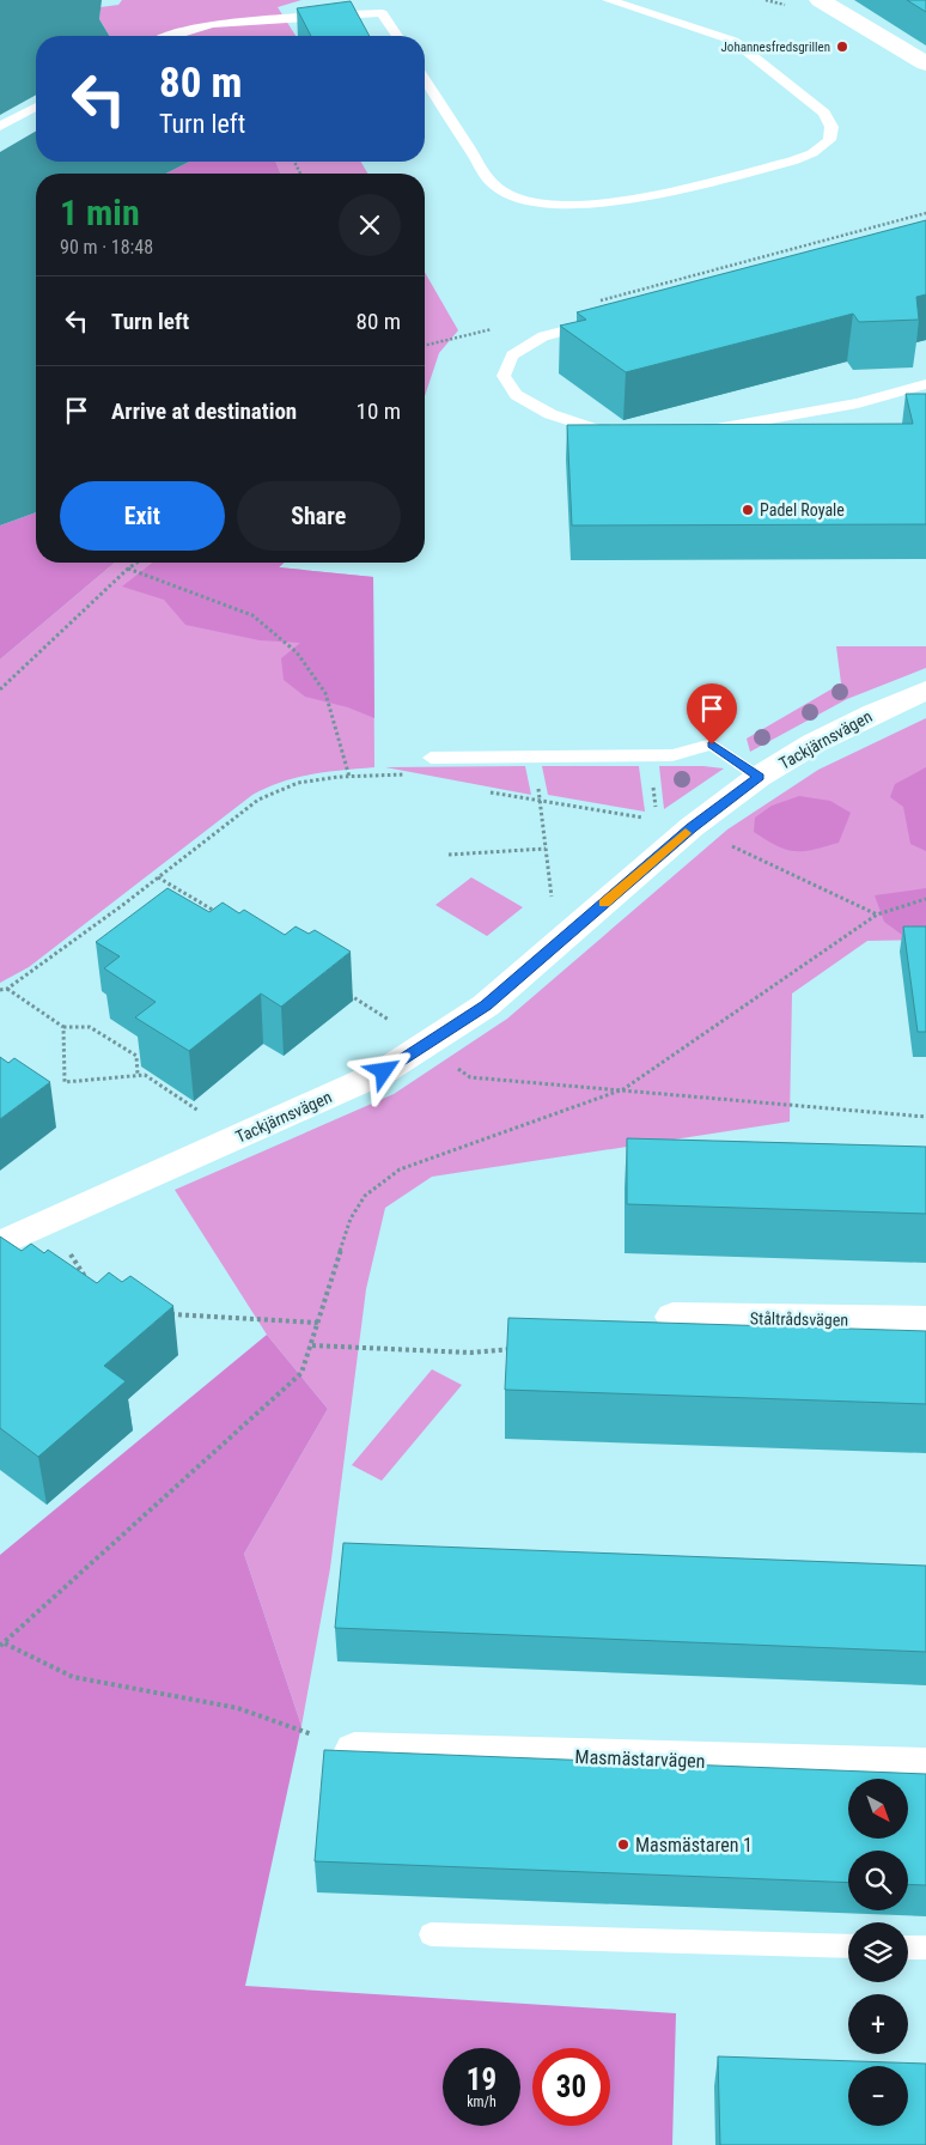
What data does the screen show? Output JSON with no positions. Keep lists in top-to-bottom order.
{
  "streets": {
    "street": ["Tackjärnsvägen", "Ståltrådsvägen", "Masmästarvägen"]
  },
  "places": ["Johannesfredsgrillen", "Padel Royale", "Masmästaren 1"],
  "north": "bottom right",
  "page": {
    "turn": ["80 m", "Turn left"],
    "heading": ["1 min", "90 m · 18:48"],
    "list": [
      {
        "name": "Turn left",
        "value": "80 m"
      },
      {
        "name": "Arrive at destination",
        "value": "10 m"
      }
    ],
    "buttons": ["Exit", "Share"],
    "map_buttons": ["+", "−"],
    "speed": "19 km/h",
    "limit": "30"
  }
}
